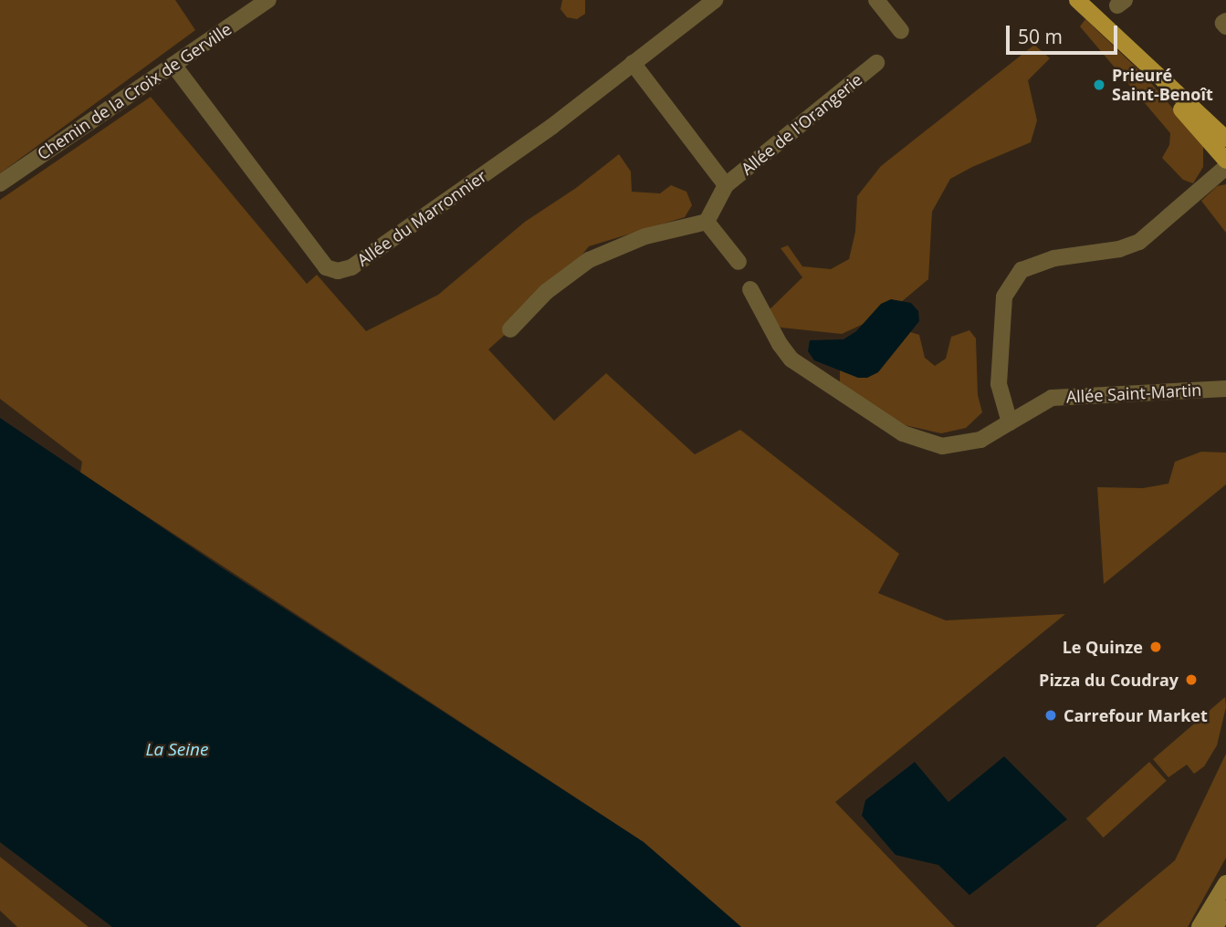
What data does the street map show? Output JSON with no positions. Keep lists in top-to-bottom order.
{
  "streets": {
    "street": [
      "Chemin de la Croix de Gerville",
      "Allée de l'Orangerie",
      "Allée du Marronnier",
      "Allée Saint-Martin"
    ]
  },
  "crossings": [
    ["Chemin de la Croix de Gerville", "Allée du Marronnier"]
  ],
  "water": ["La Seine"],
  "places": [
    "Prieuré Saint-Benoît",
    "Le Quinze",
    "Pizza du Coudray",
    "Carrefour Market"
  ],
  "scale_bar": "50 m"
}
